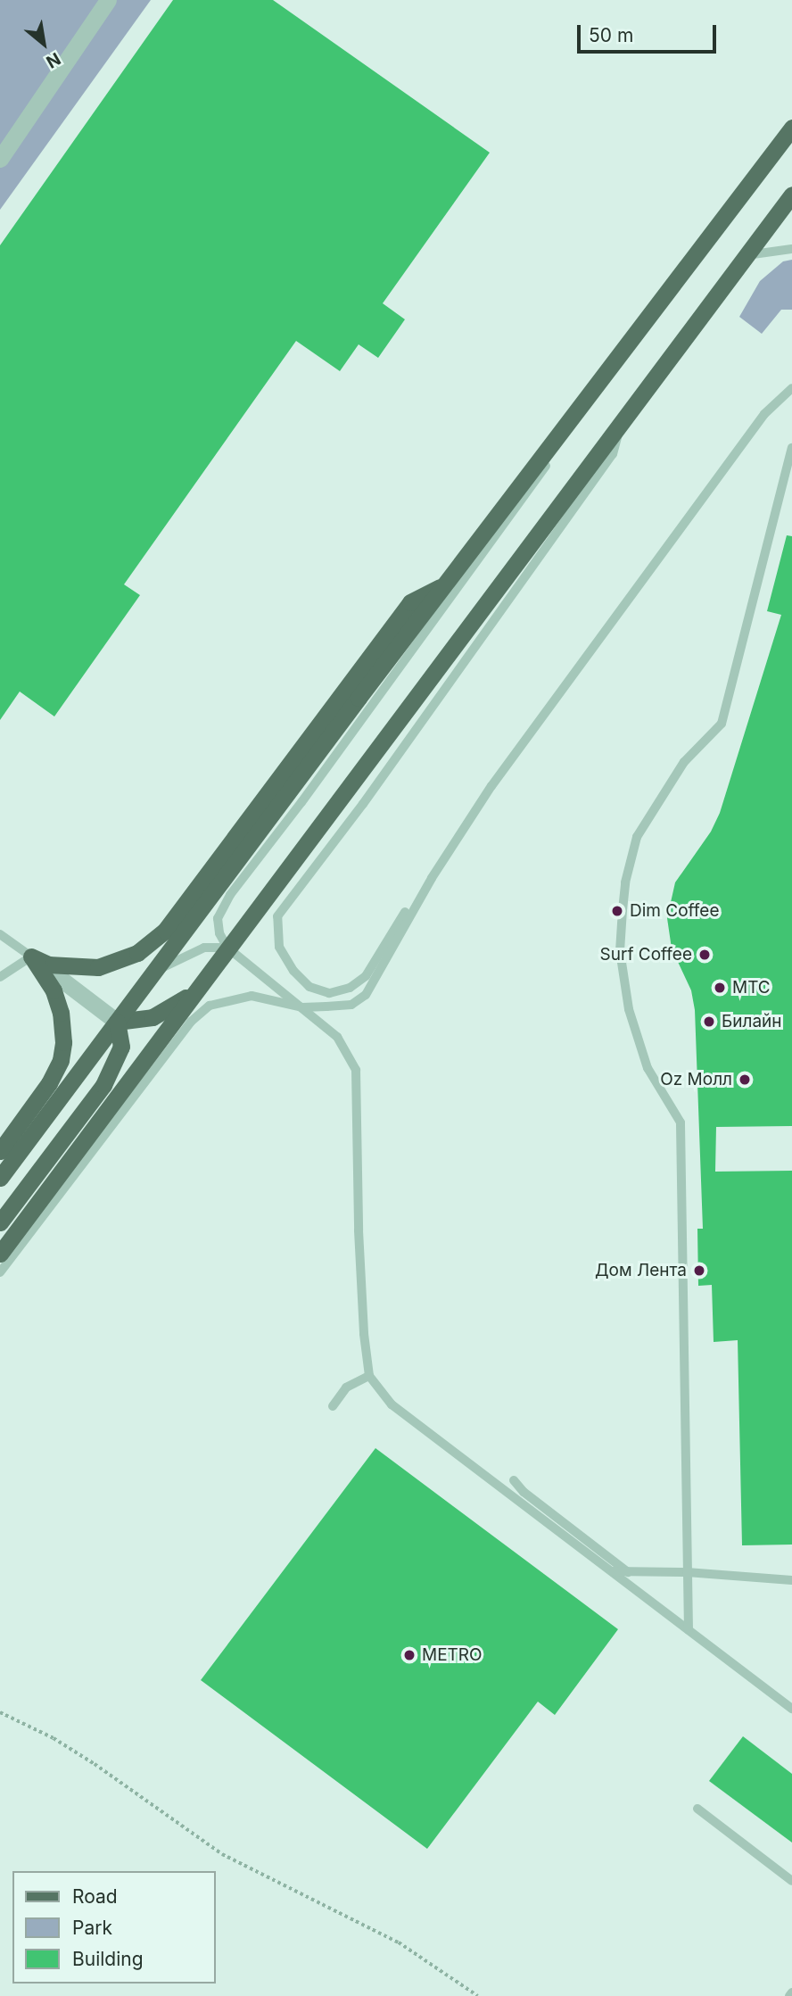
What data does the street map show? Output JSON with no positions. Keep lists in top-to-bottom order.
{
  "places": [
    "Dim Coffee",
    "Surf Coffee",
    "МТС",
    "Билайн",
    "Oz Молл",
    "Дом Лента",
    "METRO"
  ],
  "legend": ["Road", "Park", "Building"],
  "scale_bar": "50 m",
  "north": "bottom right"
}
